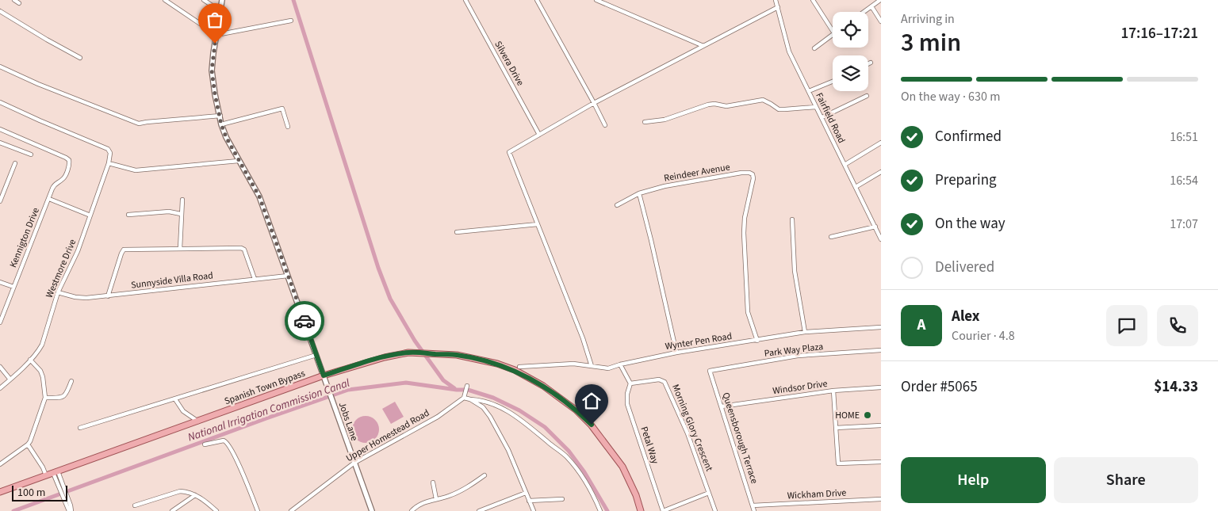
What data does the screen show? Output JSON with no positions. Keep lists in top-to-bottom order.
{
  "streets": {
    "main road": ["Spanish Town Bypass"],
    "street": [
      "Silvera Drive",
      "Fairfield Road",
      "Reindeer Avenue",
      "Kennigton Drive",
      "Westmore Drive",
      "Sunnyside Villa Road",
      "Wynter Pen Road",
      "Park Way Plaza",
      "Windsor Drive",
      "Jobs Lane",
      "Morning Glory Crescent",
      "Upper Homestead Road",
      "Queensborough Terrace",
      "Petal Way",
      "Wickham Drive"
    ]
  },
  "crossings": [
    ["Reindeer Avenue", "Wynter Pen Road"],
    ["Westmore Drive", "Sunnyside Villa Road"],
    ["Sunnyside Villa Road", "Jobs Lane"],
    ["Park Way Plaza", "Queensborough Terrace"],
    ["Spanish Town Bypass", "Jobs Lane"],
    ["Windsor Drive", "Queensborough Terrace"],
    ["Jobs Lane", "Upper Homestead Road"],
    ["Morning Glory Crescent", "Petal Way"],
    ["Queensborough Terrace", "Wickham Drive"]
  ],
  "water": ["National Irrigation Commission Canal"],
  "places": ["HOME"],
  "scale_bar": "100 m",
  "page": {
    "heading": ["3 min", "Arriving in", "17:16–17:21"],
    "panel": [
      "Alex",
      "Courier · 4.8",
      "Order #5065",
      "$14.33"
    ],
    "bar": "On the way · 630 m",
    "list": [
      ["Confirmed", "16:51"],
      ["Preparing", "16:54"],
      ["On the way", "17:07"],
      "Delivered"
    ],
    "round": "A",
    "buttons": ["Help", "Share"],
    "scale": "100 m"
  }
}
